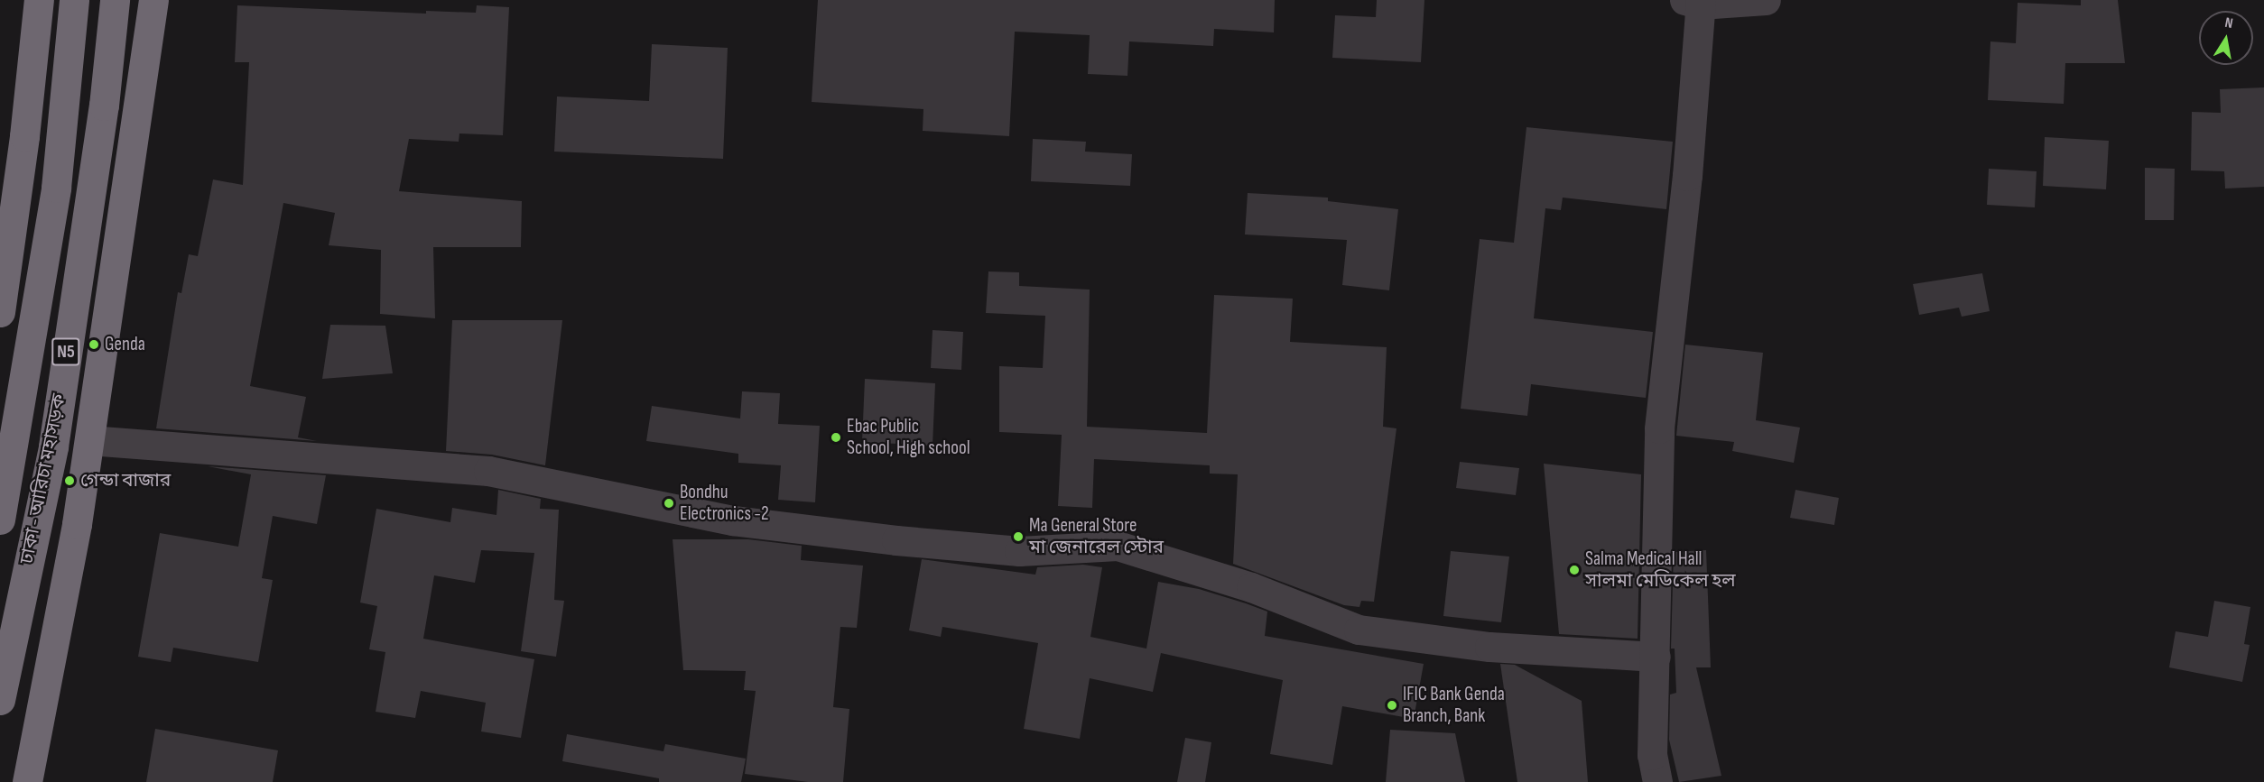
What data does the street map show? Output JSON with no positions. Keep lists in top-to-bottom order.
{
  "streets": {
    "highway": ["N5", "ঢাকা - আরিচা মহাসড়ক"]
  },
  "places": [
    "Genda",
    "Ebac Public School, High school",
    "গেন্ডা বাজার",
    "Bondhu Electronics -2",
    "Ma General Store মা জেনারেল স্টোর",
    "Salma Medical Hall সালমা মেডিকেল হল",
    "IFIC Bank Genda Branch, Bank"
  ],
  "north": "top"
}
